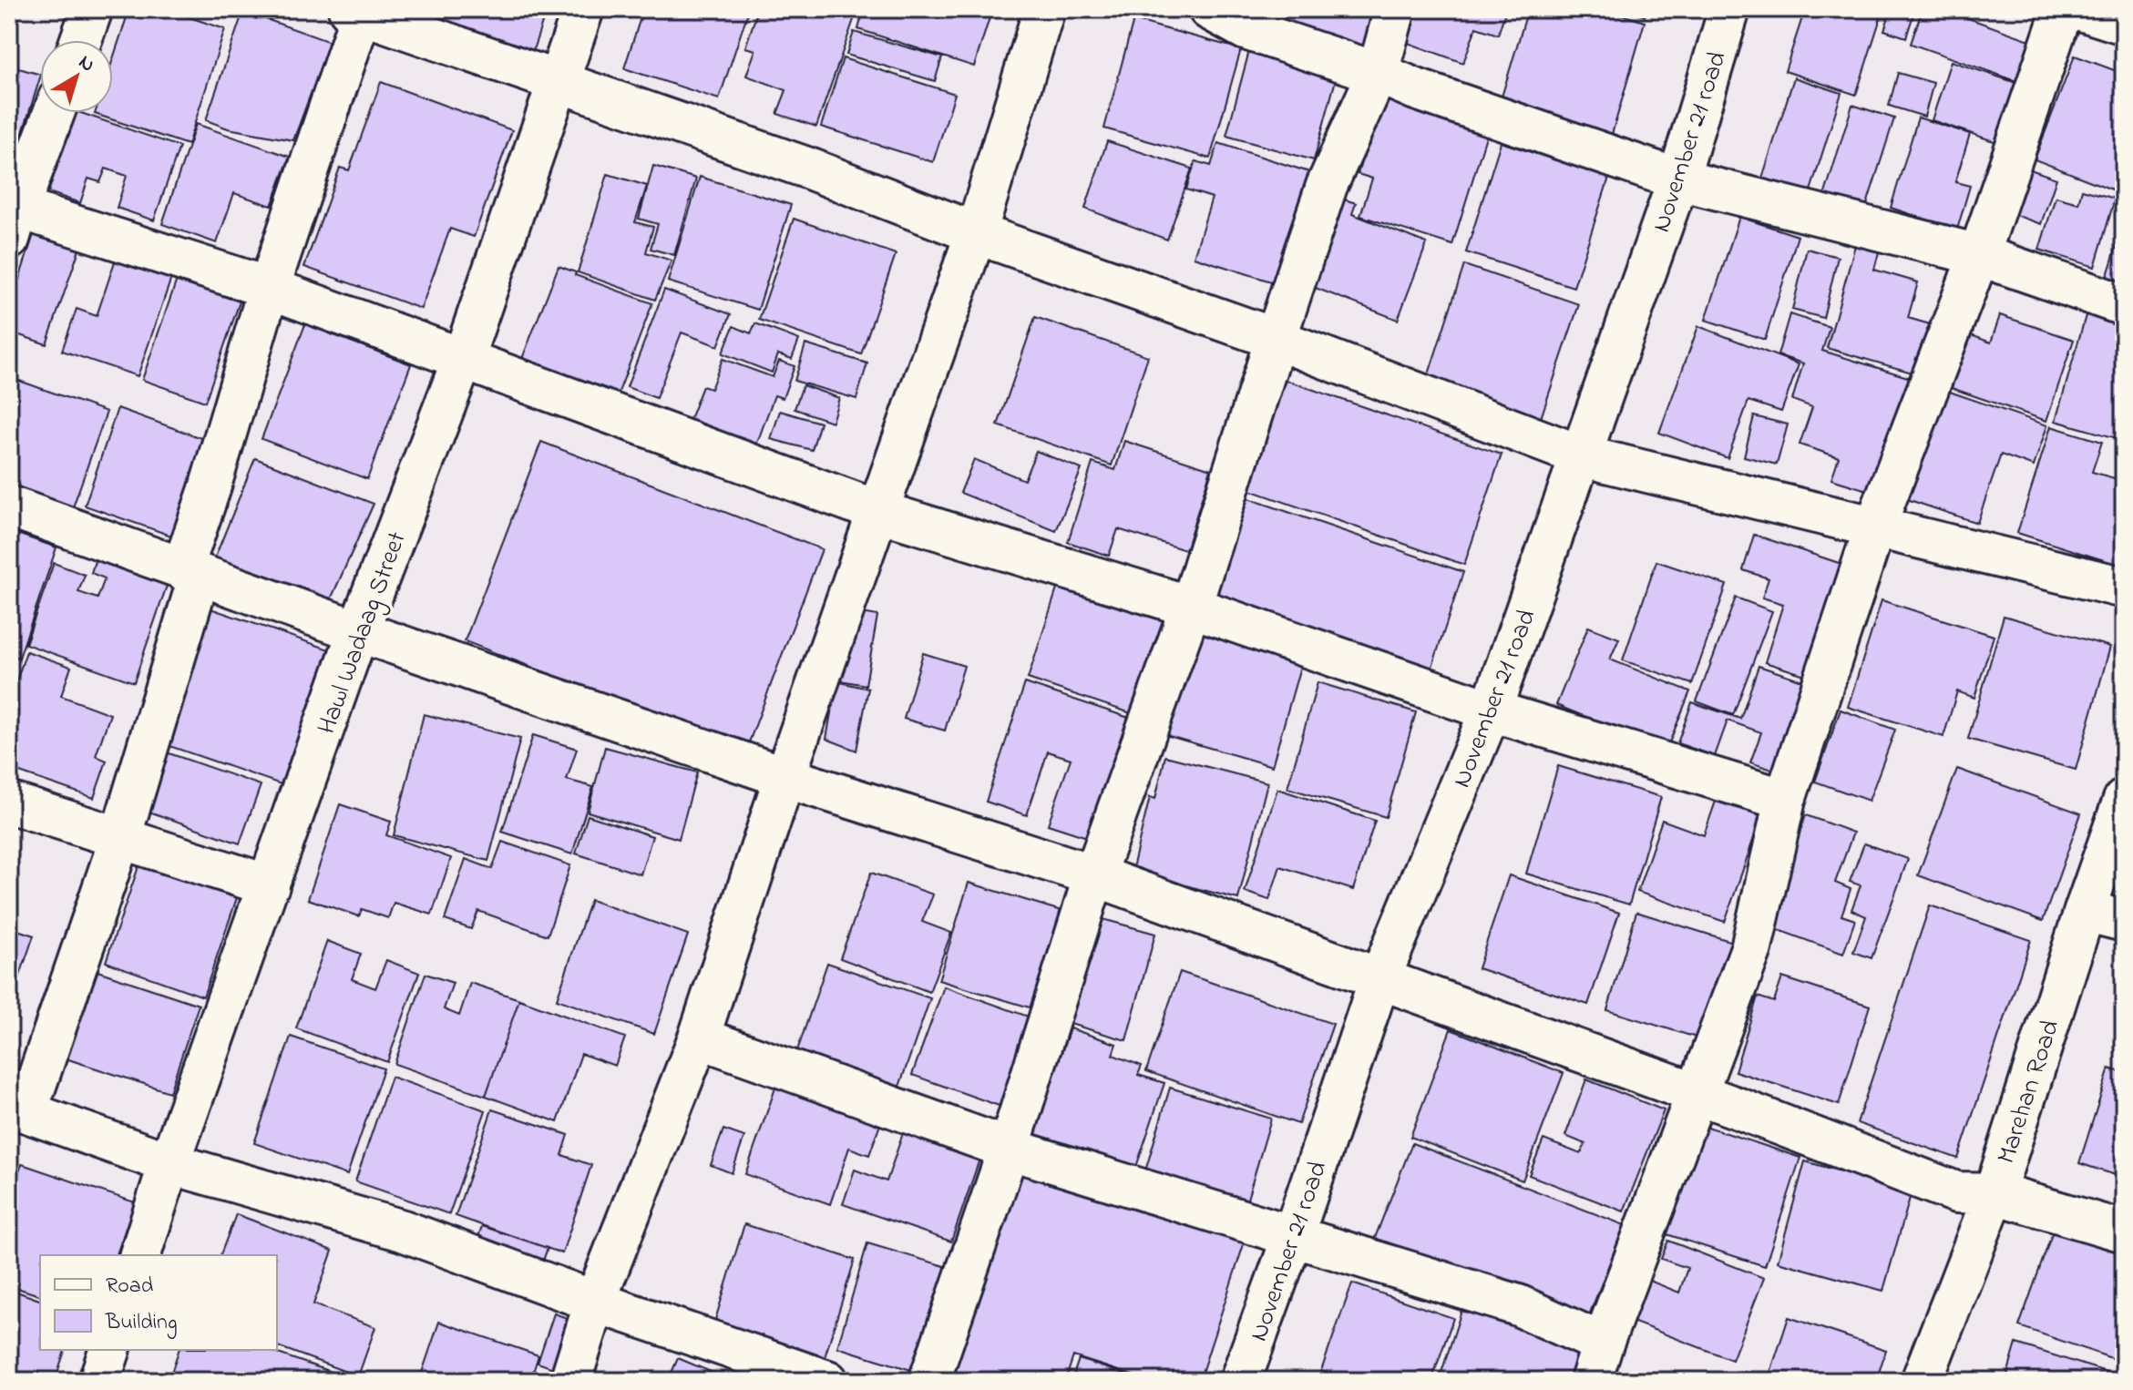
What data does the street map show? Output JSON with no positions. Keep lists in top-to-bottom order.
{
  "streets": {
    "street": ["November 21 road", "Hawl Wadaag Street", "Marehan Road"]
  },
  "legend": ["Road", "Building"],
  "north": "top right"
}
